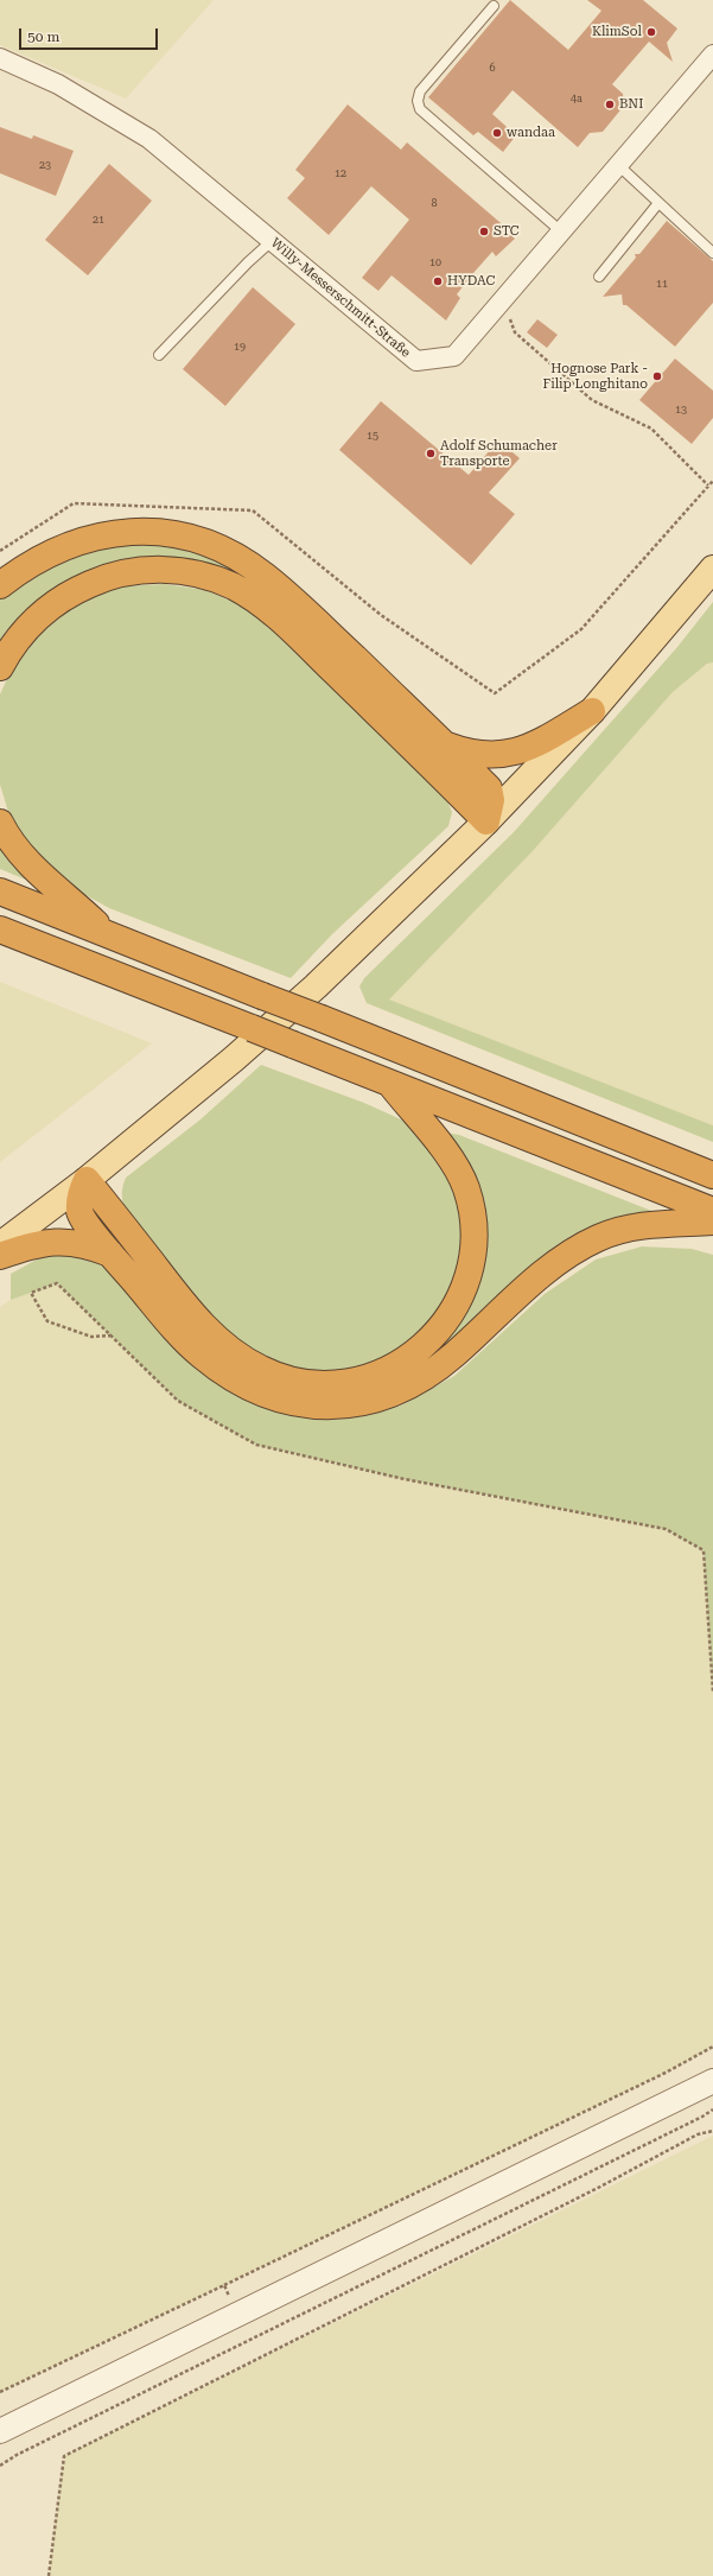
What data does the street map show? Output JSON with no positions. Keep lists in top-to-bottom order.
{
  "streets": {
    "street": ["Willy-Messerschmitt-Straße"]
  },
  "places": [
    "KlimSol",
    "BNI",
    "wandaa",
    "STC",
    "HYDAC",
    "Hognose Park - Filip Longhitano",
    "Adolf Schumacher Transporte"
  ],
  "house_numbers": [
    "6",
    "4a",
    "23",
    "12",
    "8",
    "21",
    "10",
    "11",
    "19",
    "13",
    "15"
  ],
  "scale_bar": "50 m"
}
